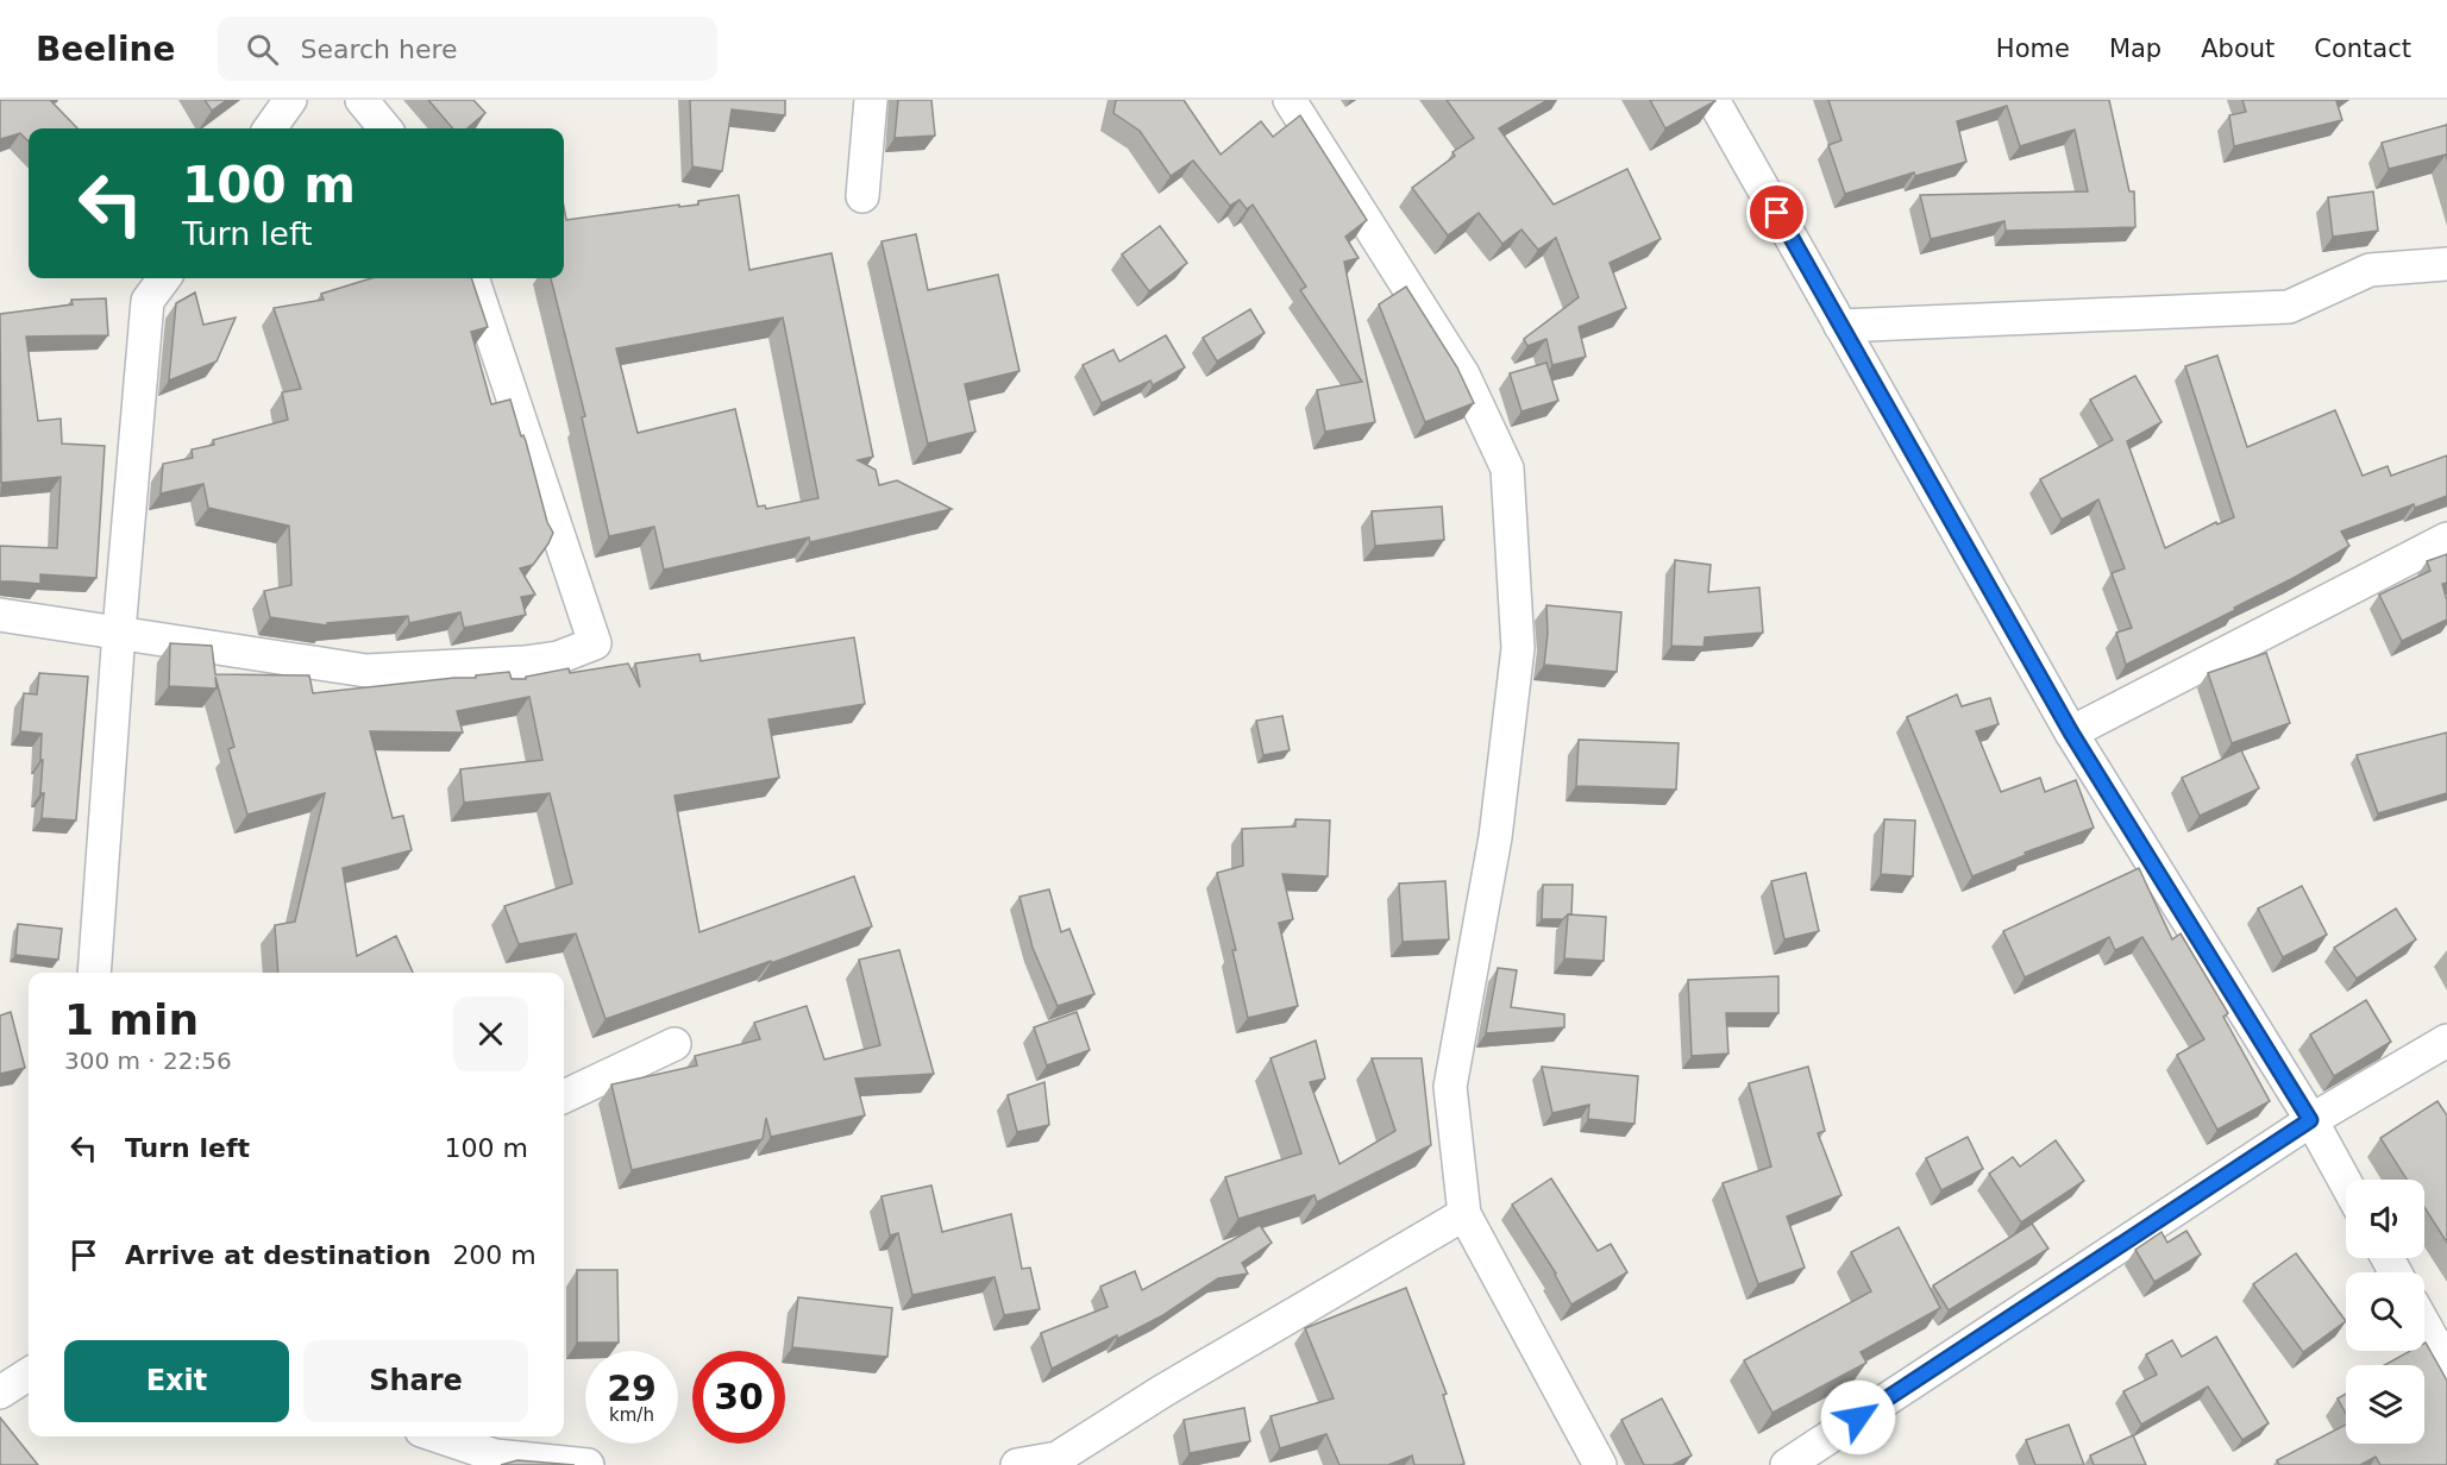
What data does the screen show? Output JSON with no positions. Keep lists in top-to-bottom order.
{
  "page": {
    "header": "Beeline",
    "search": "Search here",
    "nav": [
      "Home",
      "Map",
      "About",
      "Contact"
    ],
    "turn": ["100 m", "Turn left"],
    "heading": ["1 min", "300 m · 22:56"],
    "list": [
      {
        "name": "Turn left",
        "value": "100 m"
      },
      {
        "name": "Arrive at destination",
        "value": "200 m"
      }
    ],
    "buttons": ["Exit", "Share"],
    "speed": "29 km/h",
    "limit": "30"
  }
}
